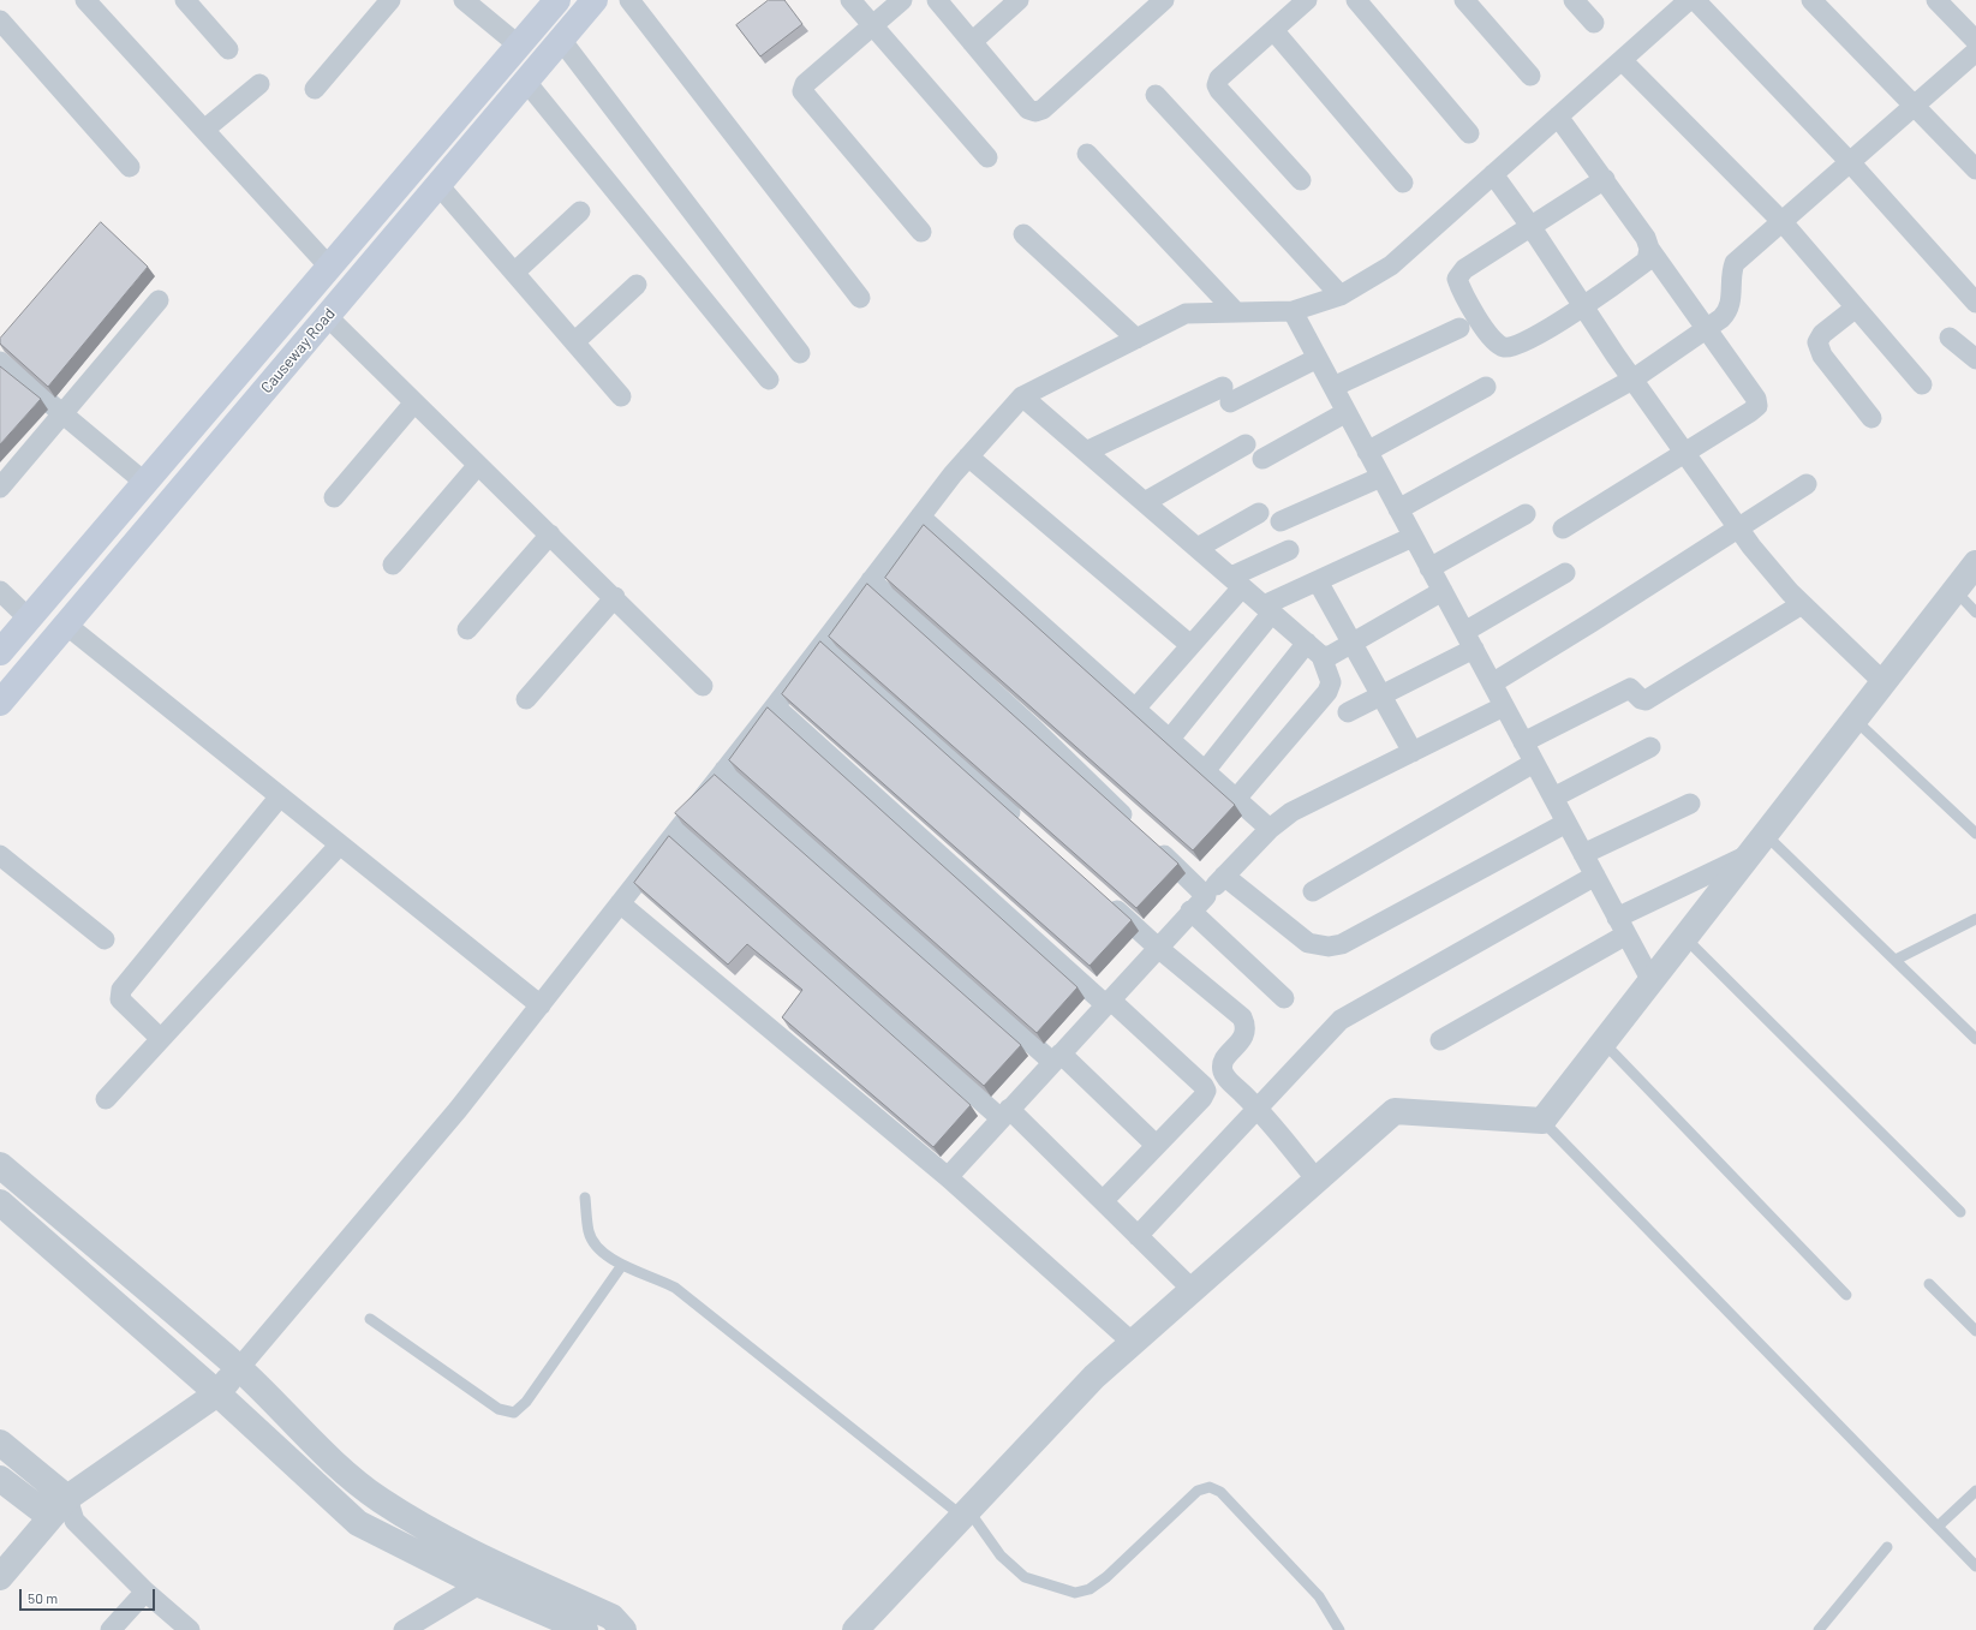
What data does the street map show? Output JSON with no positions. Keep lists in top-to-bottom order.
{
  "streets": {
    "main road": ["Causeway Road"]
  },
  "scale_bar": "50 m"
}
